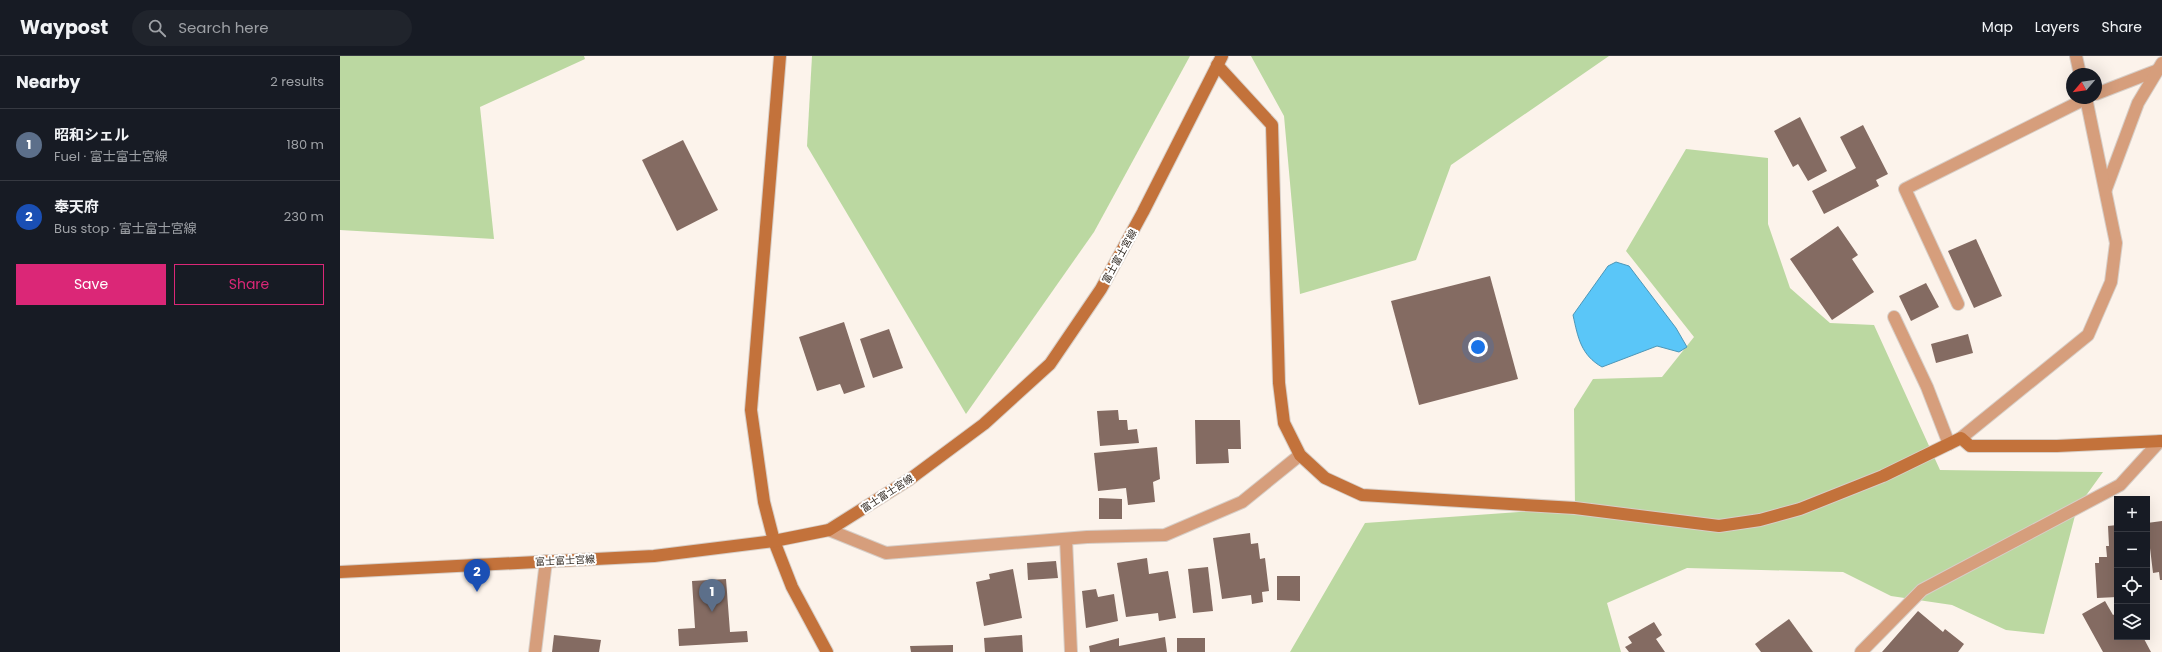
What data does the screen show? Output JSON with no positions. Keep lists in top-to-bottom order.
{
  "streets": {
    "street": ["富士富士宮線"]
  },
  "north": "bottom left",
  "page": {
    "header": "Waypost",
    "search": "Search here",
    "nav": ["Map", "Layers", "Share"],
    "heading": ["Nearby", "2 results"],
    "list": [
      {
        "mark": "1",
        "name": "昭和シェル",
        "note": "Fuel · 富士富士宮線",
        "value": "180 m"
      },
      {
        "mark": "2",
        "name": "奉天府",
        "note": "Bus stop · 富士富士宮線",
        "value": "230 m"
      }
    ],
    "buttons": ["Save", "Share"],
    "map_buttons": ["+", "−"],
    "pins": ["2", "1"]
  }
}
